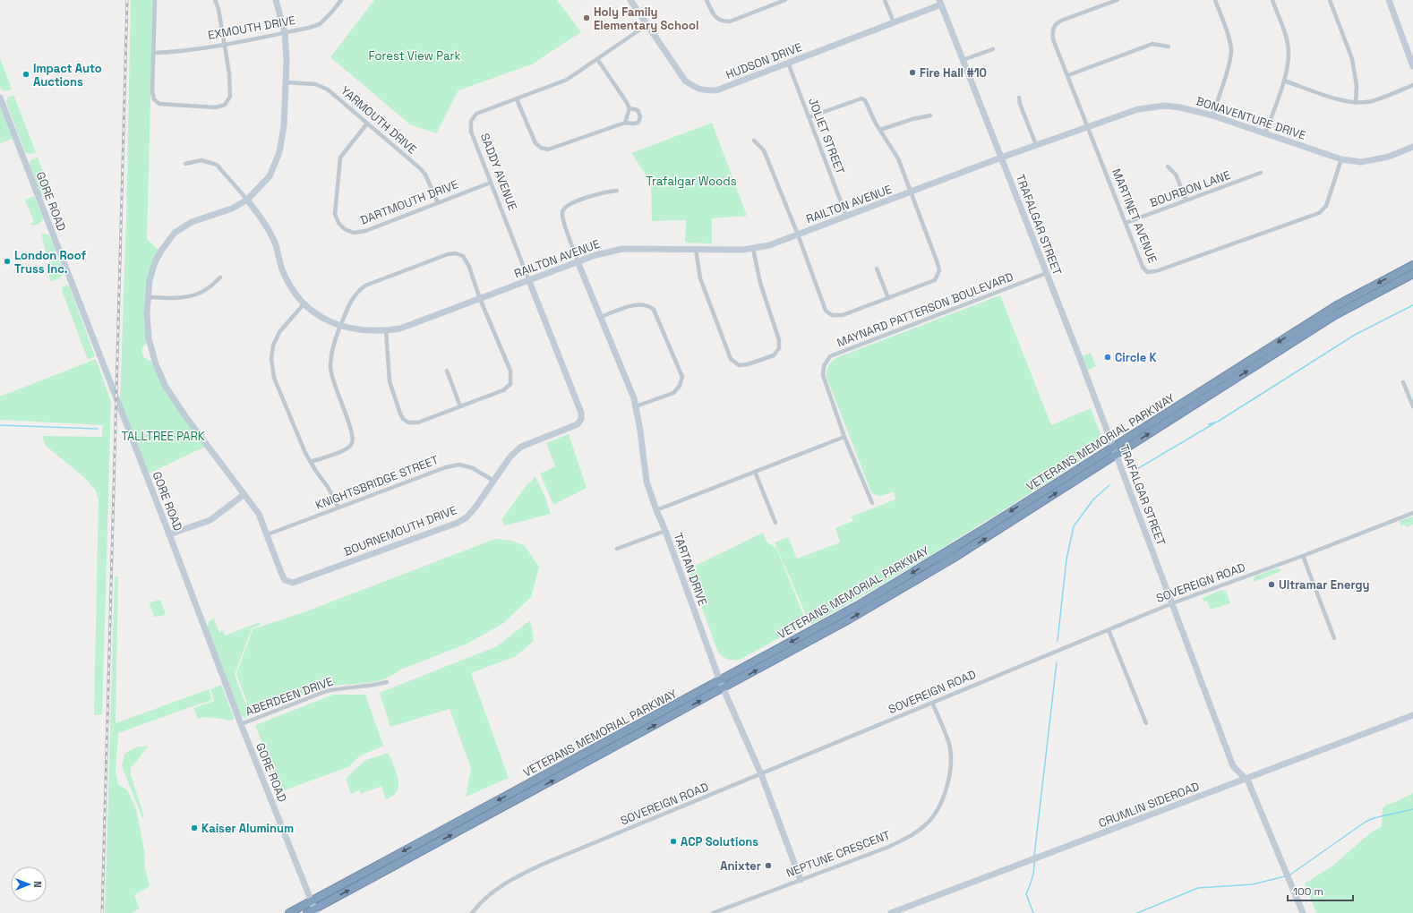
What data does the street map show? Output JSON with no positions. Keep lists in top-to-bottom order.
{
  "streets": {
    "highway": ["VETERANS MEMORIAL PARKWAY"],
    "street": [
      "EXMOUTH DRIVE",
      "HUDSON DRIVE",
      "BONAVENTURE DRIVE",
      "YARMOUTH DRIVE",
      "JOLIET STREET",
      "SADDY AVENUE",
      "BOURBON LANE",
      "GORE ROAD",
      "DARTMOUTH DRIVE",
      "RAILTON AVENUE",
      "MARTINET AVENUE",
      "TRAFALGAR STREET",
      "MAYNARD PATTERSON BOULEVARD",
      "KNIGHTSBRIDGE STREET",
      "BOURNEMOUTH DRIVE",
      "TARTAN DRIVE",
      "SOVEREIGN ROAD",
      "ABERDEEN DRIVE",
      "CRUMLIN SIDEROAD",
      "NEPTUNE CRESCENT"
    ]
  },
  "crossings": [
    ["EXMOUTH DRIVE", "BOURNEMOUTH DRIVE"],
    ["HUDSON DRIVE", "JOLIET STREET"],
    ["HUDSON DRIVE", "SADDY AVENUE"],
    ["HUDSON DRIVE", "TRAFALGAR STREET"],
    ["BONAVENTURE DRIVE", "RAILTON AVENUE"],
    ["BONAVENTURE DRIVE", "MARTINET AVENUE"],
    ["BONAVENTURE DRIVE", "TRAFALGAR STREET"],
    ["YARMOUTH DRIVE", "DARTMOUTH DRIVE"],
    ["YARMOUTH DRIVE", "BOURNEMOUTH DRIVE"],
    ["JOLIET STREET", "RAILTON AVENUE"],
    ["SADDY AVENUE", "DARTMOUTH DRIVE"],
    ["SADDY AVENUE", "RAILTON AVENUE"],
    ["SADDY AVENUE", "BOURNEMOUTH DRIVE"],
    ["BOURBON LANE", "MARTINET AVENUE"],
    ["GORE ROAD", "VETERANS MEMORIAL PARKWAY"],
    ["GORE ROAD", "ABERDEEN DRIVE"],
    ["RAILTON AVENUE", "TRAFALGAR STREET"],
    ["RAILTON AVENUE", "BOURNEMOUTH DRIVE"],
    ["RAILTON AVENUE", "TARTAN DRIVE"],
    ["TRAFALGAR STREET", "MAYNARD PATTERSON BOULEVARD"],
    ["TRAFALGAR STREET", "VETERANS MEMORIAL PARKWAY"],
    ["TRAFALGAR STREET", "SOVEREIGN ROAD"],
    ["TRAFALGAR STREET", "CRUMLIN SIDEROAD"],
    ["VETERANS MEMORIAL PARKWAY", "TARTAN DRIVE"],
    ["KNIGHTSBRIDGE STREET", "BOURNEMOUTH DRIVE"],
    ["TARTAN DRIVE", "SOVEREIGN ROAD"],
    ["TARTAN DRIVE", "NEPTUNE CRESCENT"],
    ["SOVEREIGN ROAD", "NEPTUNE CRESCENT"]
  ],
  "parks": ["Forest View Park", "Trafalgar Woods", "TALLTREE PARK"],
  "places": [
    "Holy Family Elementary School",
    "Fire Hall #10",
    "Impact Auto Auctions",
    "London Roof Truss Inc.",
    "Circle K",
    "Ultramar Energy",
    "Kaiser Aluminum",
    "ACP Solutions",
    "Anixter"
  ],
  "scale_bar": "100 m",
  "north": "right"
}
